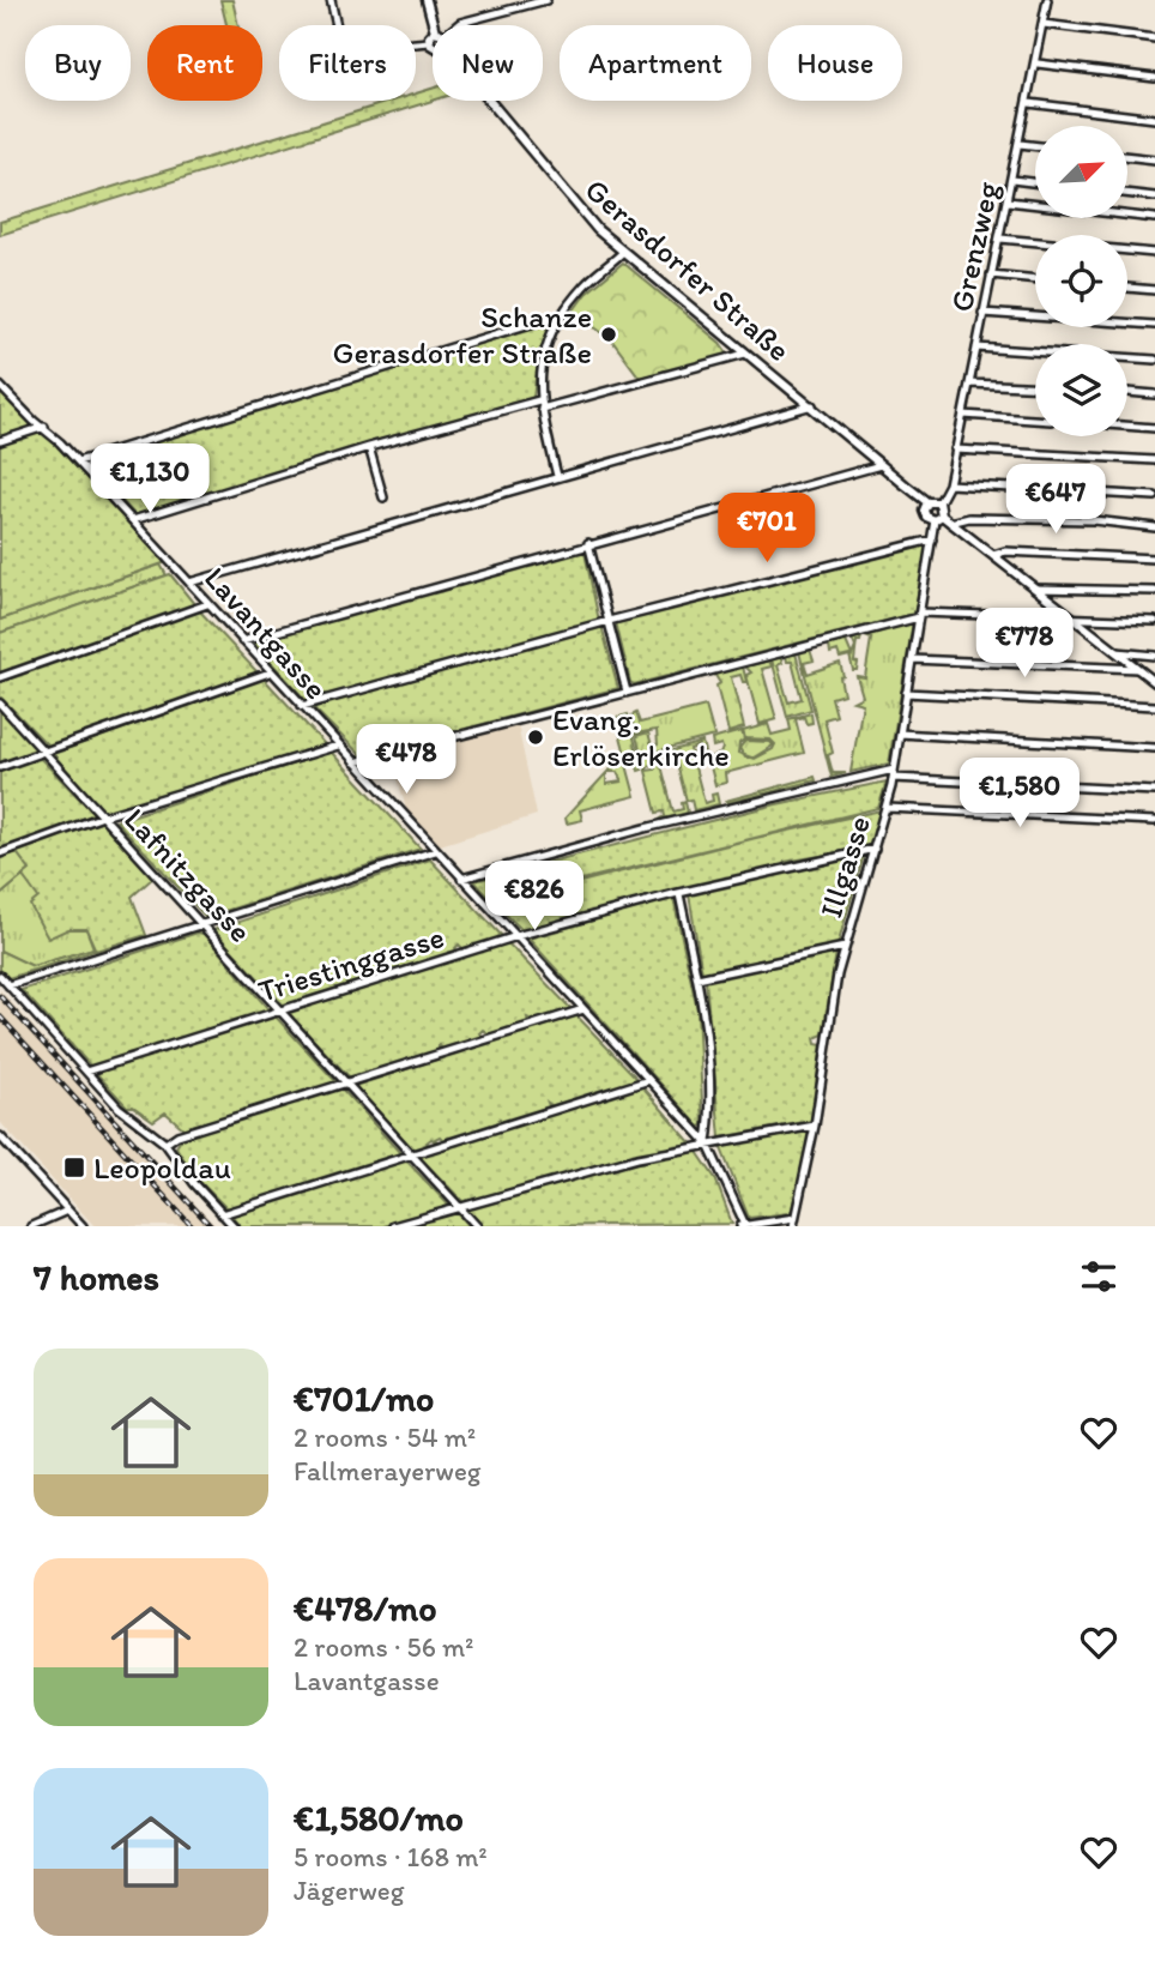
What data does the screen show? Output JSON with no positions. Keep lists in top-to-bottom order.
{
  "streets": {
    "main road": ["Gerasdorfer Straße"],
    "street": [
      "Grenzweg",
      "Lavantgasse",
      "Illgasse",
      "Lafnitzgasse",
      "Triestinggasse"
    ]
  },
  "crossings": [
    ["Gerasdorfer Straße", "Illgasse"],
    ["Lavantgasse", "Triestinggasse"],
    ["Illgasse", "Triestinggasse"],
    ["Lafnitzgasse", "Triestinggasse"]
  ],
  "places": {
    "other": ["Schanze Gerasdorfer Straße", "Evang. Erlöserkirche"],
    "transit": ["Leopoldau"]
  },
  "north": "top right",
  "page": {
    "chip": [
      "Buy",
      "Rent",
      "Filters",
      "New",
      "Apartment",
      "House"
    ],
    "price": [
      "€1,130",
      "€647",
      "€701",
      "€778",
      "€478",
      "€1,580",
      "€826"
    ],
    "heading": "7 homes",
    "list": [
      {
        "name": "€701/mo",
        "note": "2 rooms · 54 m² · Fallmerayerweg"
      },
      {
        "name": "€478/mo",
        "note": "2 rooms · 56 m² · Lavantgasse"
      },
      {
        "name": "€1,580/mo",
        "note": "5 rooms · 168 m² · Jägerweg"
      }
    ]
  }
}
